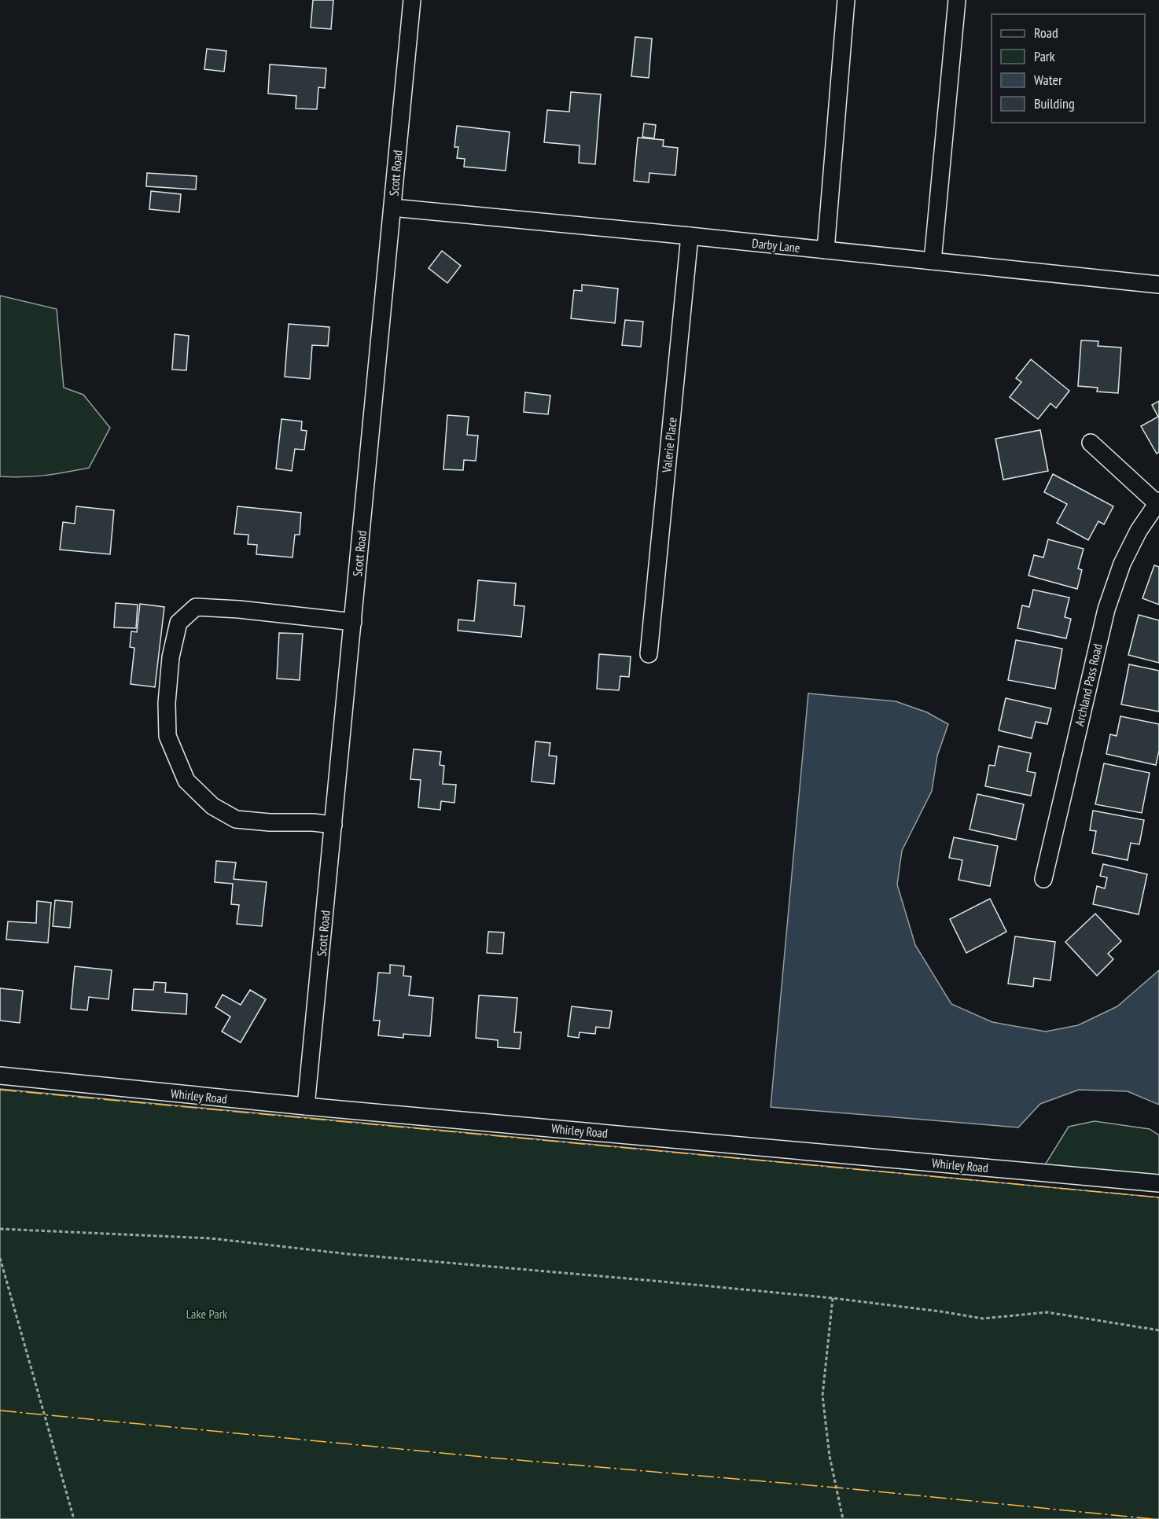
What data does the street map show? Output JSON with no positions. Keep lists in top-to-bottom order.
{
  "streets": {
    "street": [
      "Scott Road",
      "Darby Lane",
      "Valerie Place",
      "Archland Pass Road",
      "Whirley Road"
    ]
  },
  "crossings": [
    ["Scott Road", "Darby Lane"],
    ["Scott Road", "Whirley Road"],
    ["Darby Lane", "Valerie Place"]
  ],
  "parks": ["Lake Park"],
  "legend": [
    "Road",
    "Park",
    "Water",
    "Building"
  ]
}
